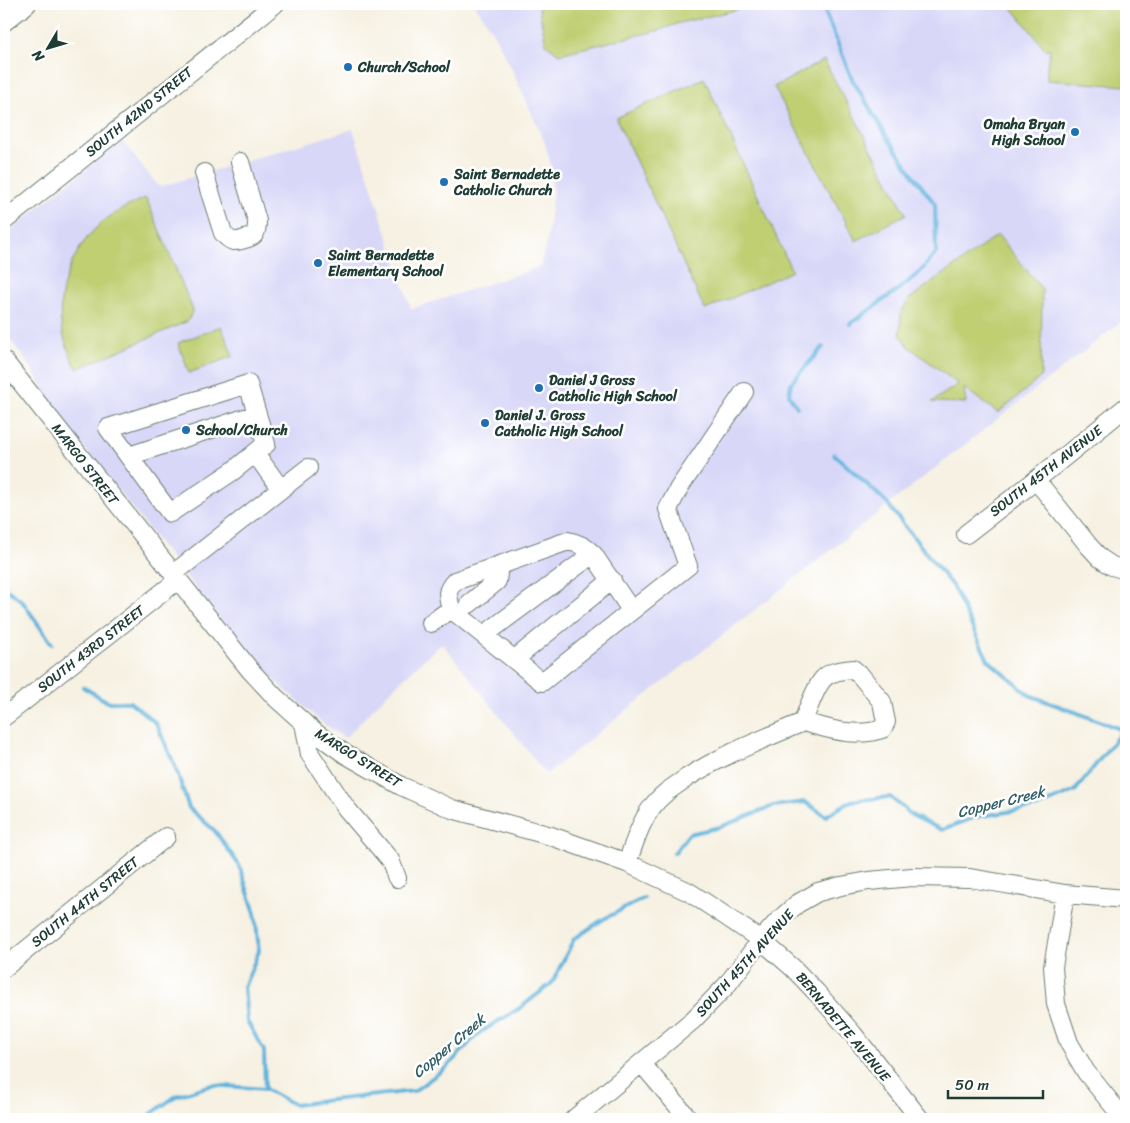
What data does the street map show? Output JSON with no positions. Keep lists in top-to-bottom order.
{
  "streets": {
    "street": [
      "SOUTH 42ND STREET",
      "MARGO STREET",
      "SOUTH 45TH AVENUE",
      "SOUTH 43RD STREET",
      "SOUTH 44TH STREET",
      "BERNADETTE AVENUE"
    ]
  },
  "crossings": [
    ["MARGO STREET", "SOUTH 45TH AVENUE"],
    ["MARGO STREET", "SOUTH 43RD STREET"],
    ["MARGO STREET", "BERNADETTE AVENUE"],
    ["SOUTH 45TH AVENUE", "BERNADETTE AVENUE"]
  ],
  "water": ["Copper Creek"],
  "places": [
    "Church/School",
    "Omaha Bryan High School",
    "Saint Bernadette Catholic Church",
    "Saint Bernadette Elementary School",
    "Daniel J Gross Catholic High School",
    "Daniel J. Gross Catholic High School",
    "School/Church"
  ],
  "scale_bar": "50 m",
  "north": "bottom left"
}
